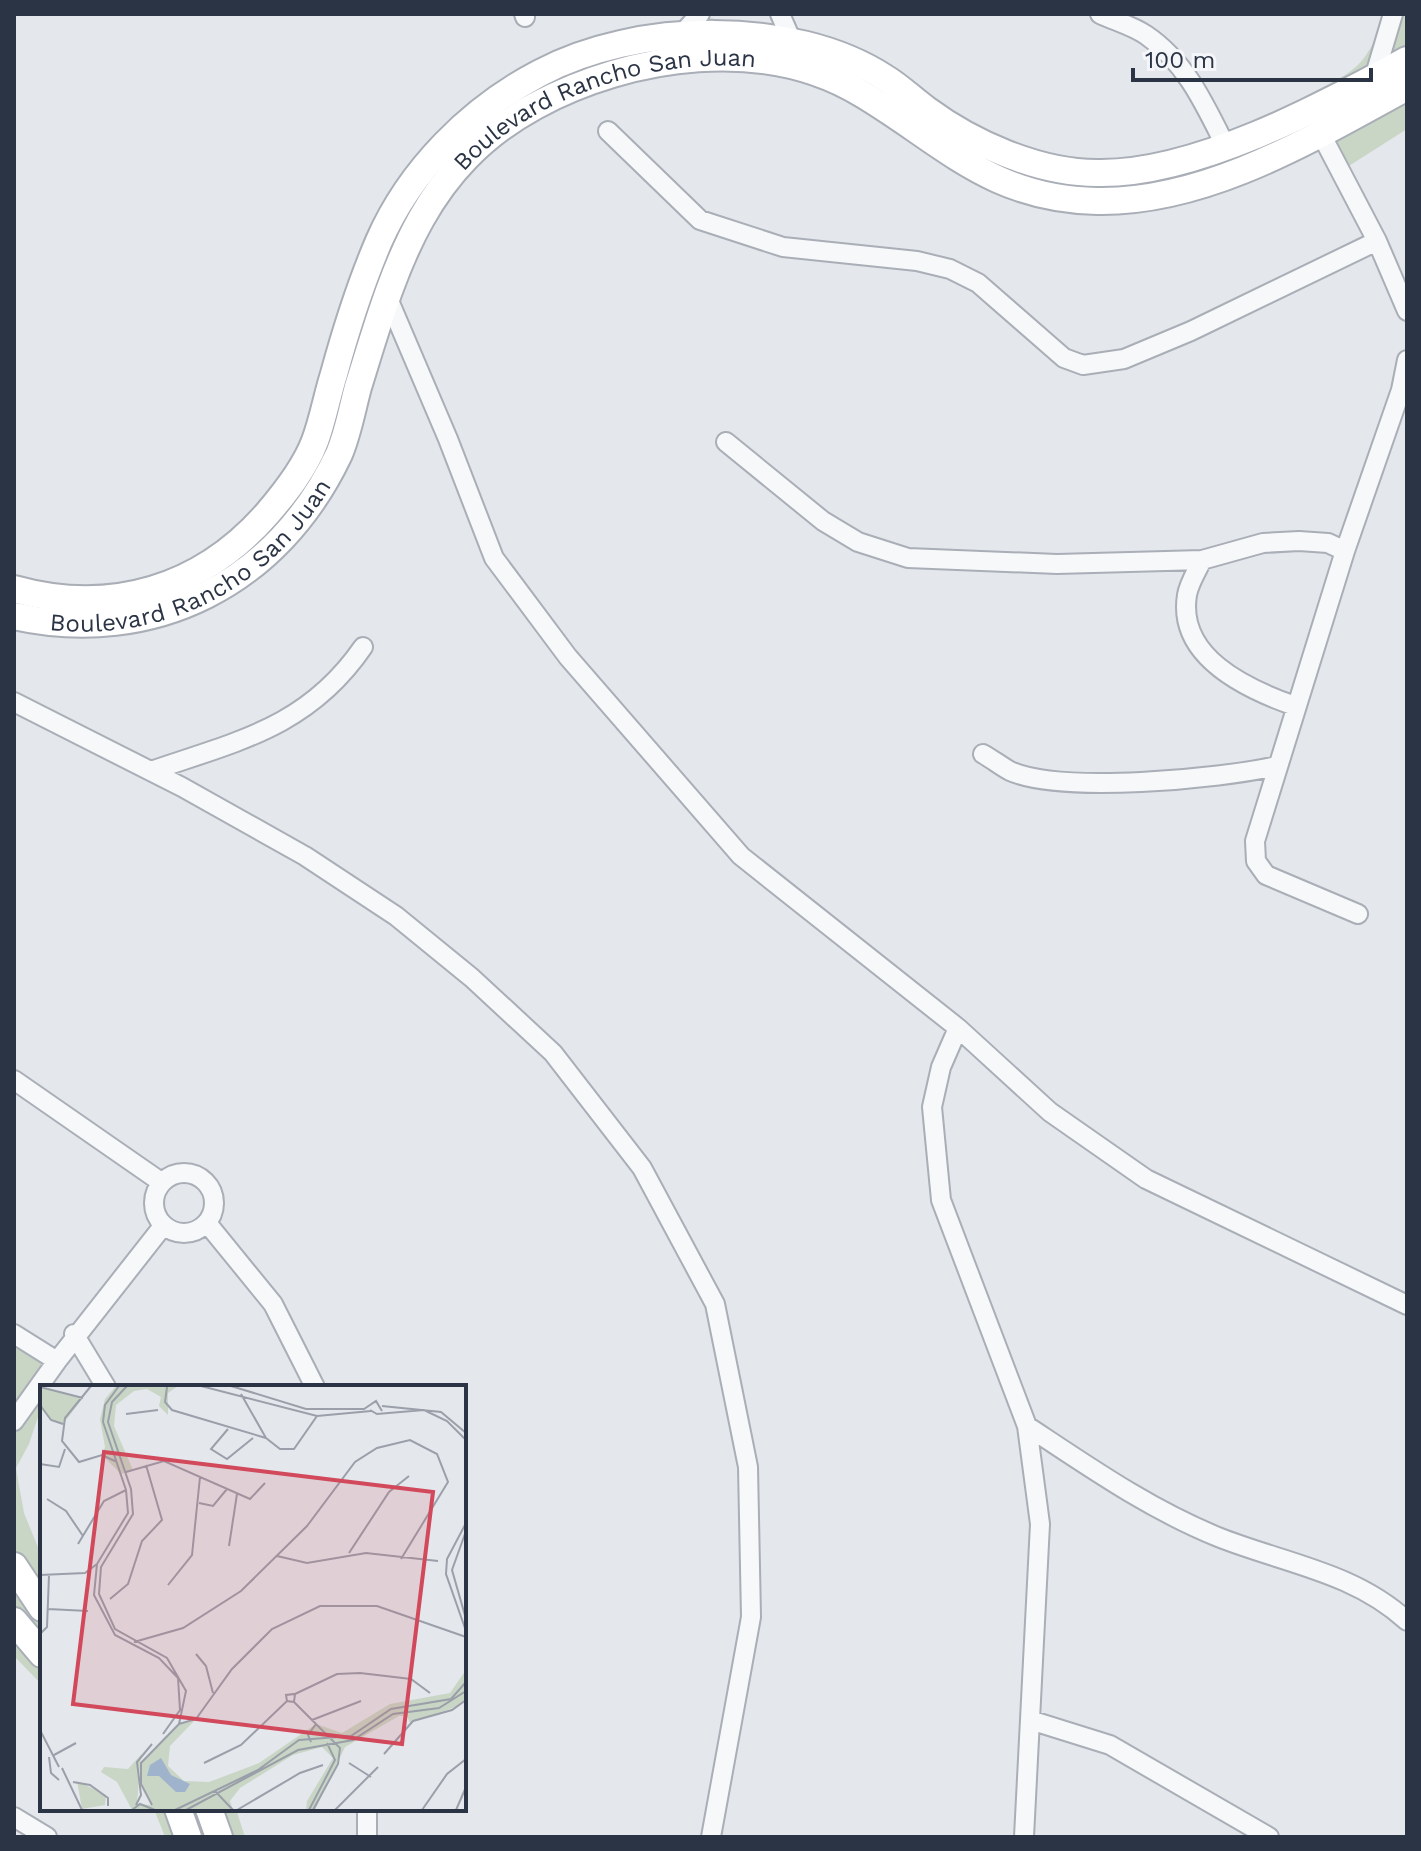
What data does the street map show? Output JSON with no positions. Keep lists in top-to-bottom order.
{
  "streets": {
    "street": ["Boulevard Rancho San Juan"]
  },
  "scale_bar": "100 m"
}
